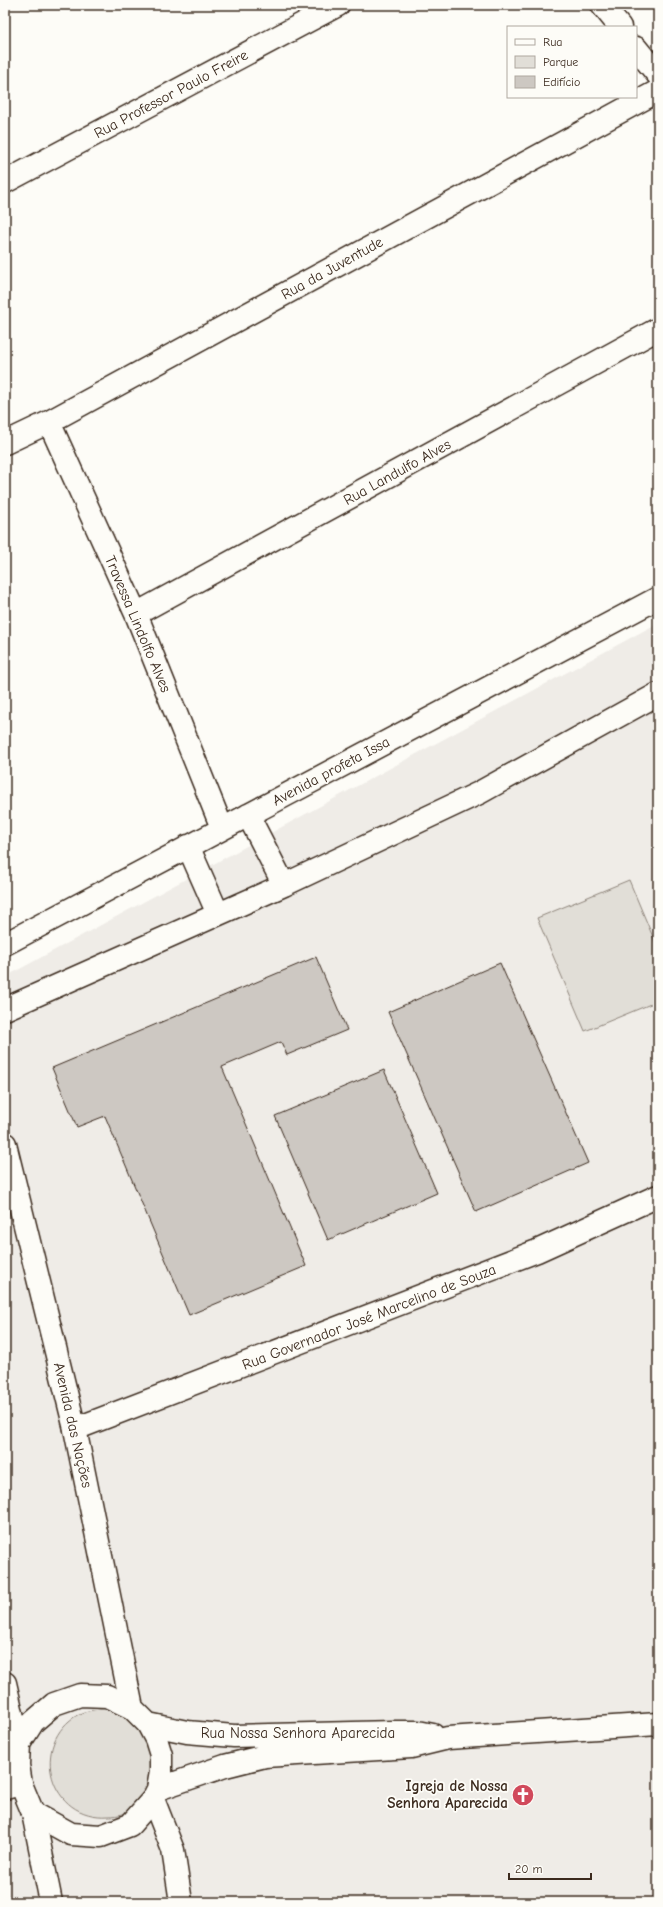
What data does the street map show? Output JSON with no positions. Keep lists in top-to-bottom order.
{
  "streets": {
    "street": [
      "Rua Professor Paulo Freire",
      "Rua da Juventude",
      "Rua Landulfo Alves",
      "Travessa Lindolfo Alves",
      "Avenida profeta Issa",
      "Rua Governador José Marcelino de Souza",
      "Avenida das Nações",
      "Rua Nossa Senhora Aparecida"
    ]
  },
  "crossings": [
    ["Rua da Juventude", "Travessa Lindolfo Alves"],
    ["Rua Landulfo Alves", "Travessa Lindolfo Alves"],
    ["Travessa Lindolfo Alves", "Avenida profeta Issa"],
    ["Rua Governador José Marcelino de Souza", "Avenida das Nações"]
  ],
  "places": {
    "church": ["Igreja de Nossa Senhora Aparecida"]
  },
  "legend": ["Rua", "Parque", "Edifício"],
  "scale_bar": "20 m"
}
